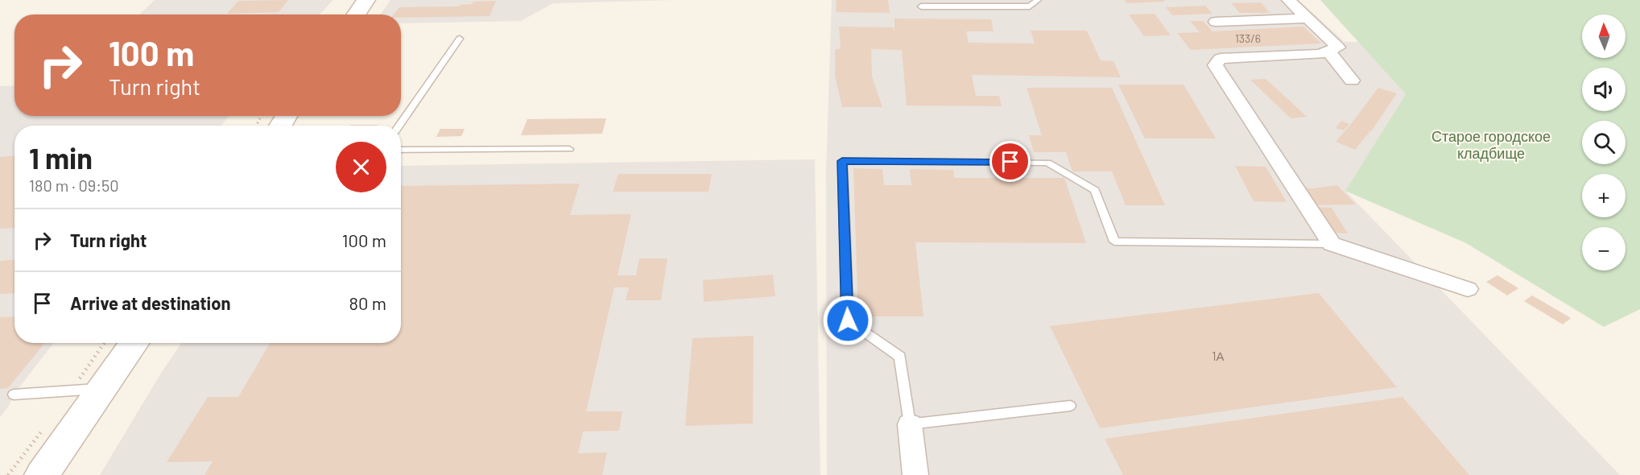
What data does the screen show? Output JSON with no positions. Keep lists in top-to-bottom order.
{
  "parks": ["Старое городское кладбище"],
  "house_numbers": ["133/6", "1А"],
  "north": "top",
  "page": {
    "map_buttons": ["+", "−"],
    "turn": ["100 m", "Turn right"],
    "heading": ["1 min", "180 m · 09:50"],
    "list": [
      {
        "name": "Turn right",
        "value": "100 m"
      },
      {
        "name": "Arrive at destination",
        "value": "80 m"
      }
    ]
  }
}
